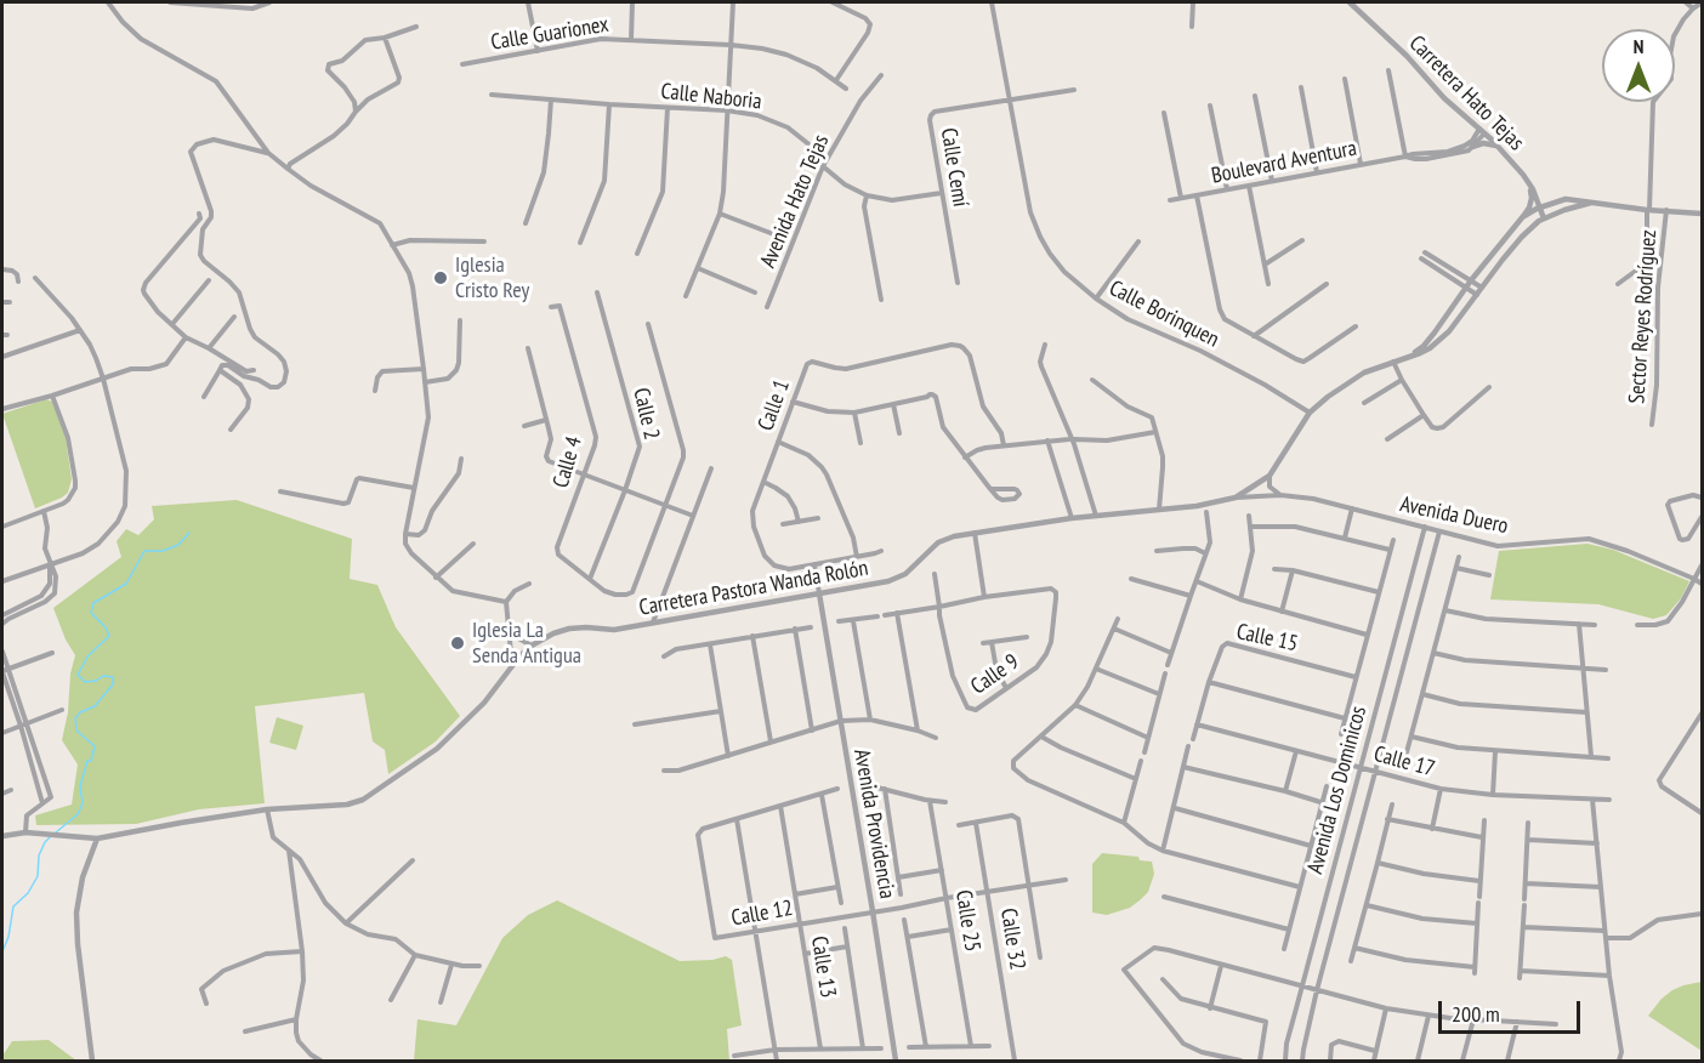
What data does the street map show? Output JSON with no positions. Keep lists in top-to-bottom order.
{
  "streets": {
    "street": [
      "Calle Guarionex",
      "Carretera Hato Tejas",
      "Calle Naboria",
      "Boulevard Aventura",
      "Calle Cemí",
      "Avenida Hato Tejas",
      "Calle Borinquen",
      "Sector Reyes Rodríguez",
      "Calle 1",
      "Calle 2",
      "Calle 4",
      "Avenida Duero",
      "Carretera Pastora Wanda Rolón",
      "Calle 15",
      "Calle 9",
      "Calle 17",
      "Avenida Los Dominicos",
      "Avenida Providencia",
      "Calle 12",
      "Calle 25",
      "Calle 32",
      "Calle 13"
    ]
  },
  "crossings": [
    ["Carretera Hato Tejas", "Carretera Pastora Wanda Rolón"],
    ["Calle Naboria", "Calle Cemí"],
    ["Calle Naboria", "Avenida Hato Tejas"],
    ["Calle Cemí", "Calle Borinquen"],
    ["Calle Borinquen", "Carretera Pastora Wanda Rolón"],
    ["Sector Reyes Rodríguez", "Carretera Pastora Wanda Rolón"],
    ["Calle 2", "Calle 4"],
    ["Avenida Duero", "Carretera Pastora Wanda Rolón"],
    ["Avenida Duero", "Avenida Los Dominicos"],
    ["Carretera Pastora Wanda Rolón", "Avenida Providencia"],
    ["Calle 15", "Calle 17"],
    ["Calle 17", "Avenida Los Dominicos"],
    ["Avenida Providencia", "Calle 12"],
    ["Calle 12", "Calle 25"],
    ["Calle 12", "Calle 32"],
    ["Calle 12", "Calle 13"]
  ],
  "places": ["Iglesia Cristo Rey", "Iglesia La Senda Antigua"],
  "scale_bar": "200 m",
  "north": "top"
}
